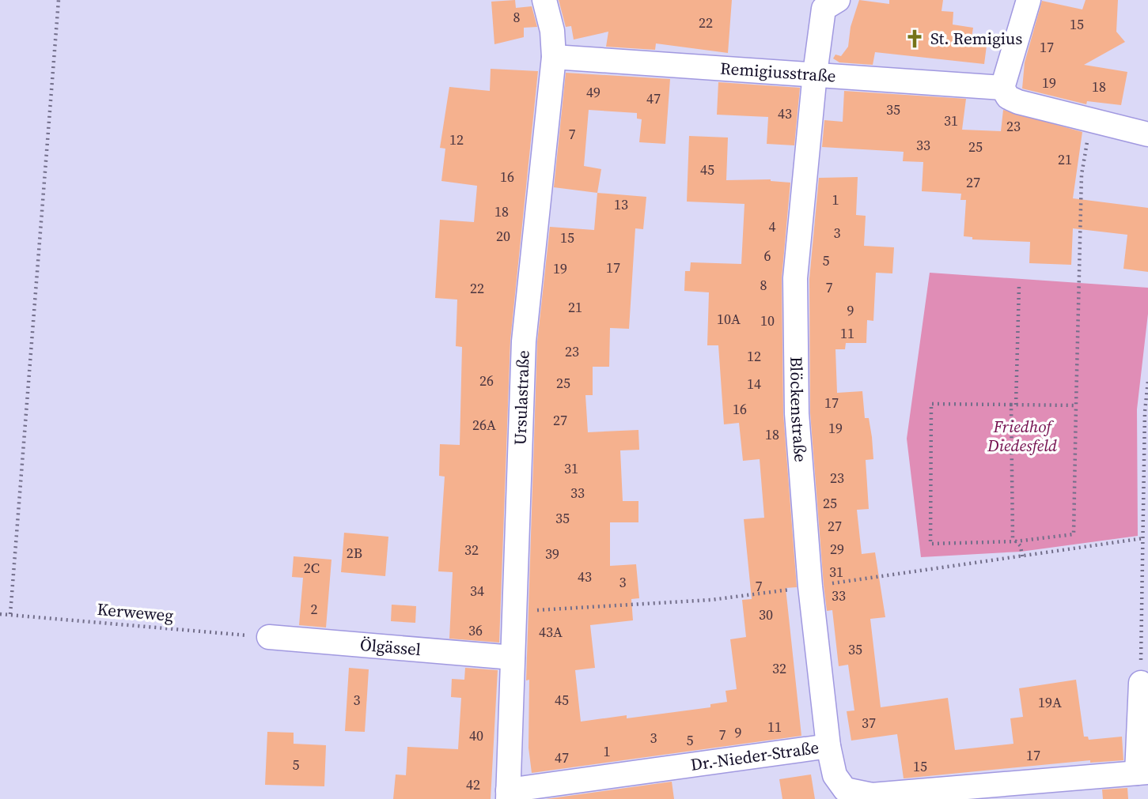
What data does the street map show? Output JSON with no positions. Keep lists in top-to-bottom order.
{
  "streets": {
    "street": [
      "Remigiusstraße",
      "Ursulastraße",
      "Blöckenstraße",
      "Ölgässel",
      "Dr.-Nieder-Straße"
    ],
    "path": ["Kerweweg"]
  },
  "crossings": [
    ["Remigiusstraße", "Ursulastraße"],
    ["Remigiusstraße", "Blöckenstraße"],
    ["Ursulastraße", "Ölgässel"],
    ["Ursulastraße", "Dr.-Nieder-Straße"],
    ["Blöckenstraße", "Dr.-Nieder-Straße"],
    ["Kerweweg", "Ölgässel"]
  ],
  "parks": ["Friedhof Diedesfeld"],
  "places": {
    "church": ["St. Remigius"]
  },
  "house_numbers": [
    "8",
    "22",
    "15",
    "17",
    "19",
    "18",
    "49",
    "47",
    "35",
    "43",
    "31",
    "23",
    "7",
    "12",
    "33",
    "25",
    "21",
    "45",
    "16",
    "27",
    "1",
    "13",
    "18",
    "4",
    "3",
    "20",
    "15",
    "6",
    "5",
    "17",
    "19",
    "8",
    "7",
    "22",
    "21",
    "9",
    "10A",
    "10",
    "11",
    "23",
    "12",
    "26",
    "25",
    "14",
    "17",
    "16",
    "27",
    "26A",
    "19",
    "18",
    "31",
    "23",
    "33",
    "25",
    "35",
    "27",
    "29",
    "32",
    "2B",
    "39",
    "2C",
    "31",
    "43",
    "3",
    "7",
    "34",
    "33",
    "2",
    "30",
    "36",
    "43A",
    "35",
    "32",
    "3",
    "45",
    "19A",
    "37",
    "11",
    "9",
    "7",
    "40",
    "3",
    "5",
    "1",
    "17",
    "47",
    "5",
    "15",
    "42"
  ]
}
